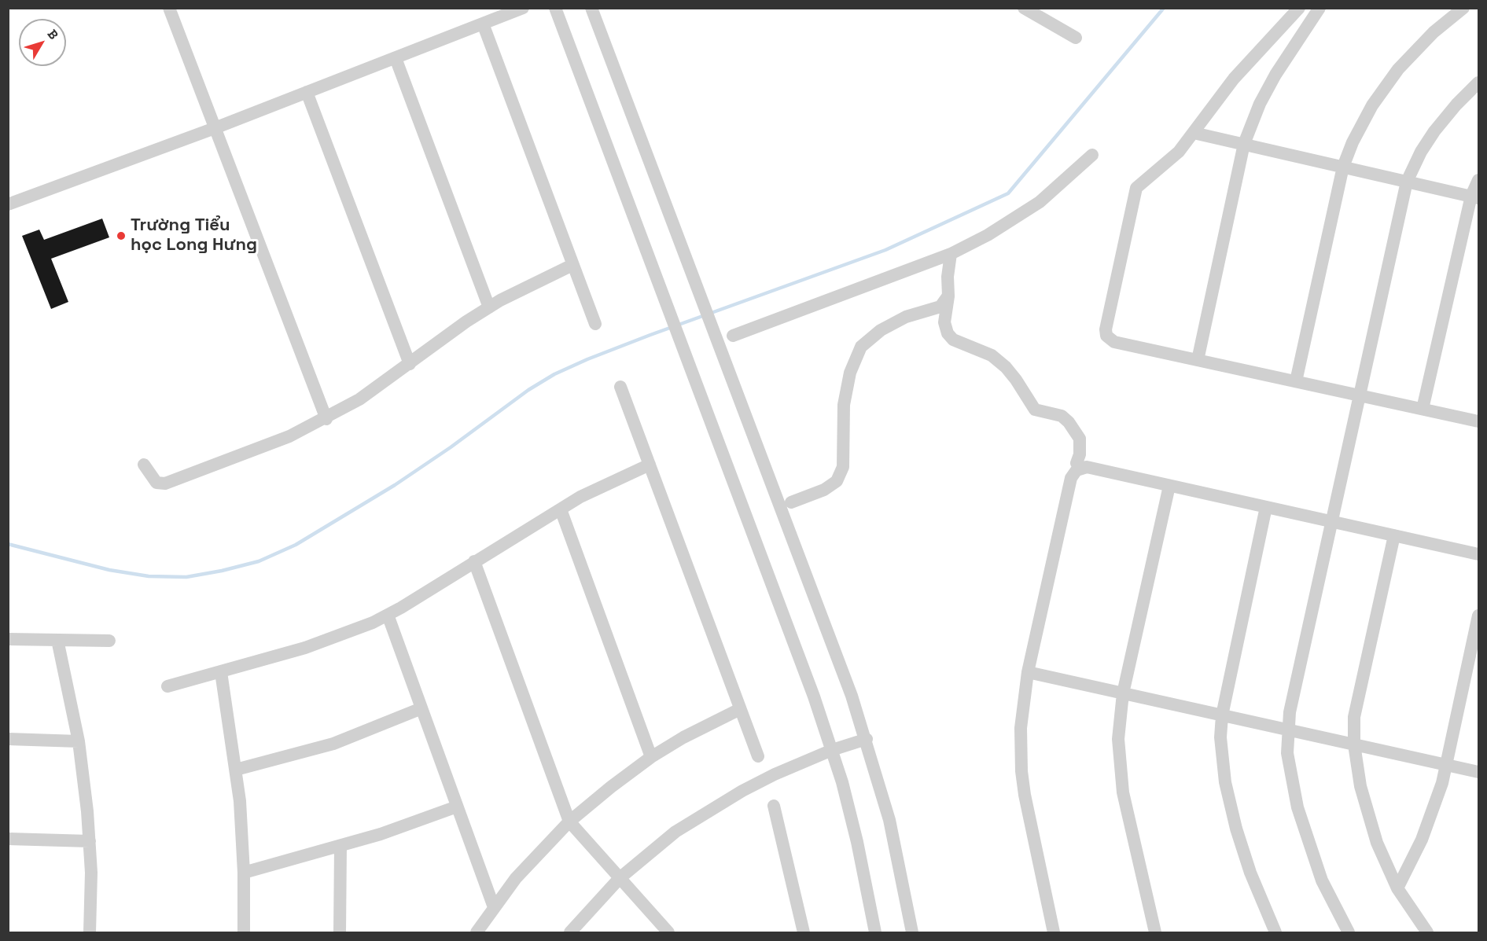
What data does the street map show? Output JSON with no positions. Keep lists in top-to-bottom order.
{
  "places": ["Trường Tiểu học Long Hưng"],
  "north": "top right"
}
